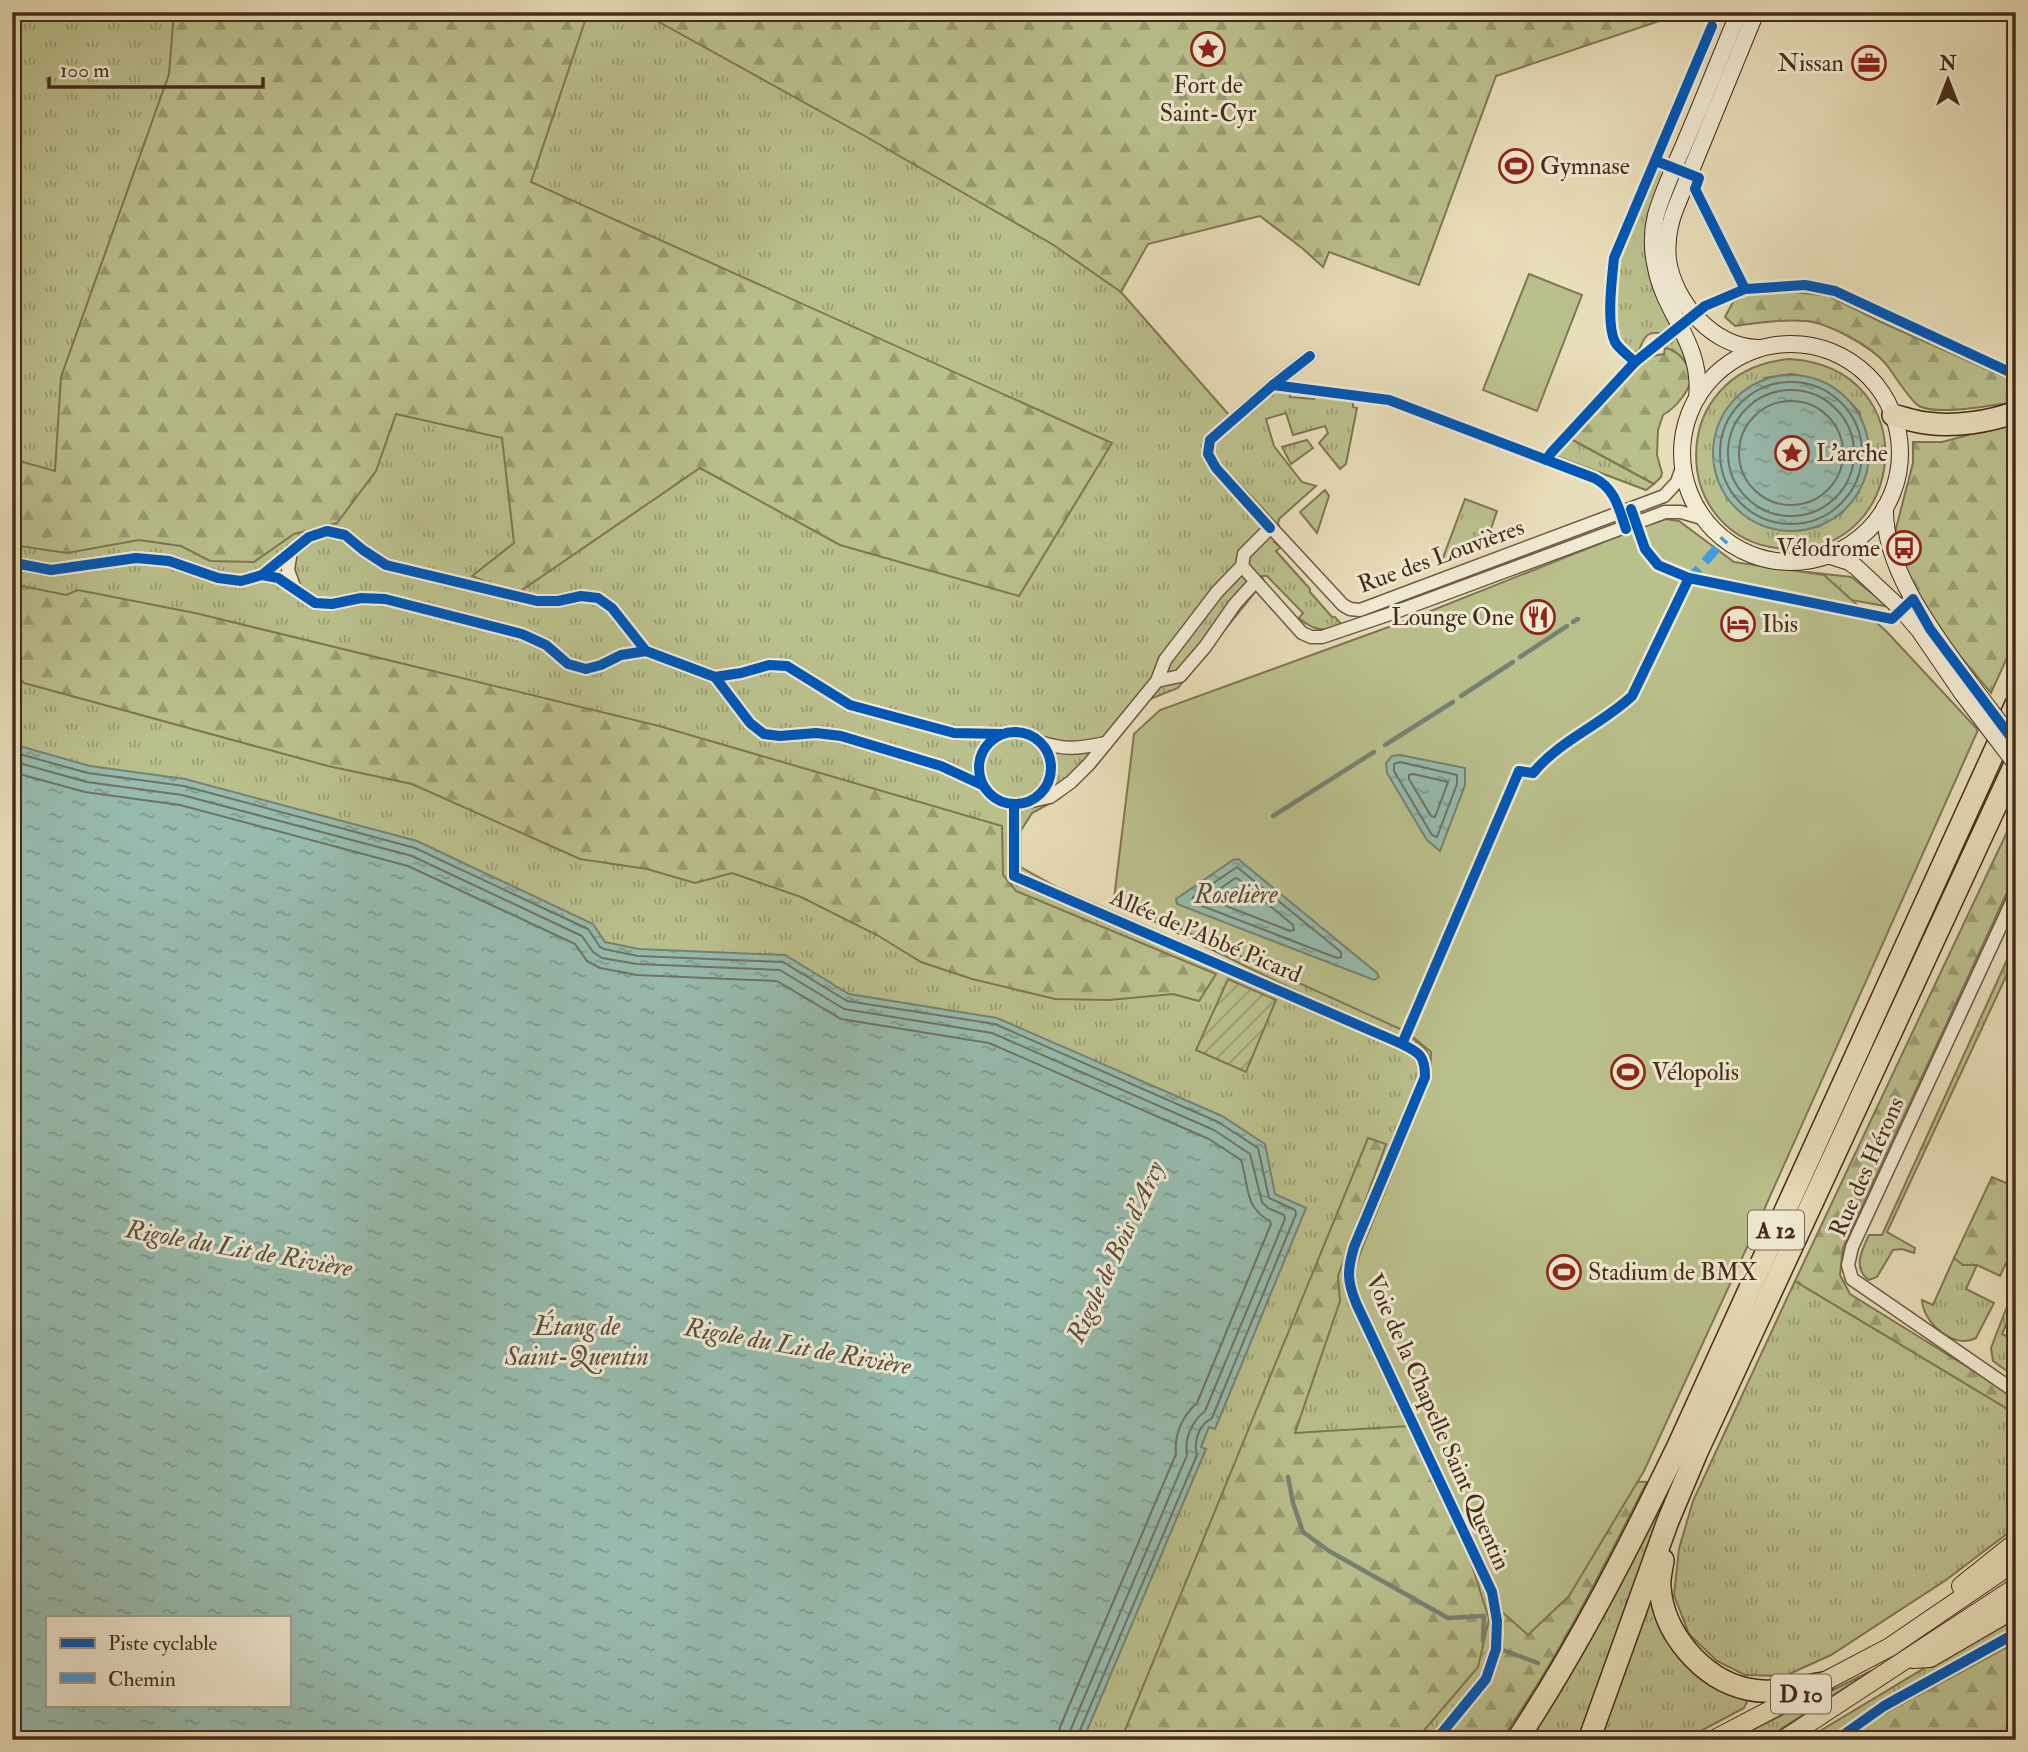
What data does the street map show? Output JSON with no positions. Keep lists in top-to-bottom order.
{
  "streets": {
    "highway": ["A 12"],
    "main road": ["D 10"],
    "street": [
      "Rue des Louvières",
      "Allée de l'Abbé Picard",
      "Rue des Hérons",
      "Voie de la Chapelle Saint Quentin"
    ]
  },
  "crossings": [
    ["Allée de l'Abbé Picard", "Voie de la Chapelle Saint Quentin"]
  ],
  "water": [
    "Roselière",
    "Rigole du Lit de Rivière",
    "Rigole de Bois d'Arcy",
    "Étang de Saint-Quentin"
  ],
  "places": {
    "place": ["Fort de Saint-Cyr", "L'arche"],
    "office": ["Nissan"],
    "sports": ["Gymnase", "Vélopolis", "Stadium de BMX"],
    "bus stop": ["Vélodrome"],
    "restaurant": ["Lounge One"],
    "hotel": ["Ibis"]
  },
  "legend": ["Piste cyclable", "Chemin"],
  "scale_bar": "100 m",
  "north": "top"
}
